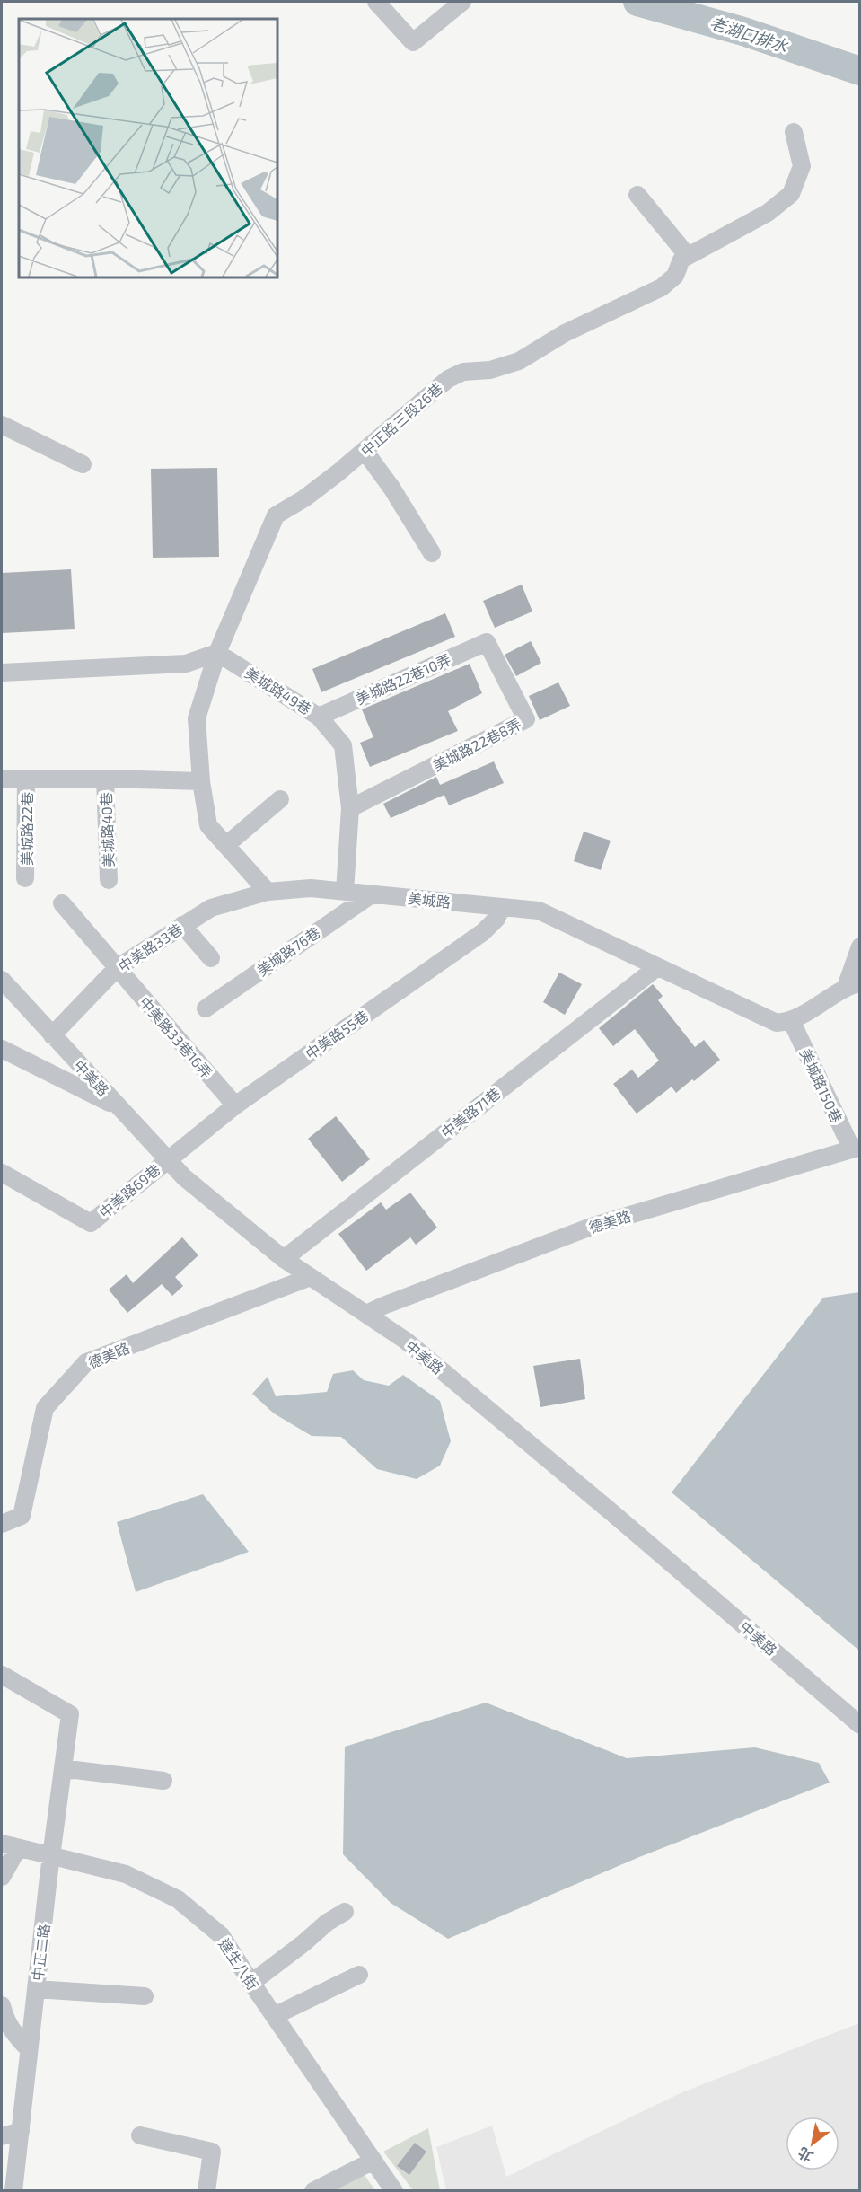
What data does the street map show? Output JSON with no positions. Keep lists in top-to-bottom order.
{
  "streets": {
    "street": [
      "中正路三段26巷",
      "美城路22巷10弄",
      "美城路49巷",
      "美城路22巷8弄",
      "美城路22巷",
      "美城路40巷",
      "美城路",
      "中美路33巷",
      "美城路76巷",
      "中美路55巷",
      "中美路33巷16弄",
      "中美路",
      "美城路150巷",
      "中美路71巷",
      "中美路69巷",
      "德美路",
      "中正二路",
      "達生八街"
    ]
  },
  "crossings": [
    ["中正路三段26巷", "美城路49巷"],
    ["美城路22巷10弄", "美城路49巷"],
    ["美城路22巷10弄", "美城路22巷8弄"],
    ["美城路49巷", "美城路22巷8弄"],
    ["美城路49巷", "美城路"],
    ["美城路", "中美路33巷"],
    ["美城路", "美城路76巷"],
    ["美城路", "中美路55巷"],
    ["美城路", "美城路150巷"],
    ["美城路", "中美路71巷"],
    ["中美路33巷", "中美路33巷16弄"],
    ["中美路33巷", "中美路"],
    ["中美路55巷", "中美路33巷16弄"],
    ["中美路55巷", "中美路"],
    ["中美路55巷", "中美路69巷"],
    ["中美路", "中美路71巷"],
    ["中美路", "中美路69巷"],
    ["中美路", "德美路"],
    ["美城路150巷", "德美路"],
    ["中正二路", "達生八街"]
  ],
  "water": ["老湖口排水"],
  "north": "bottom left"
}
